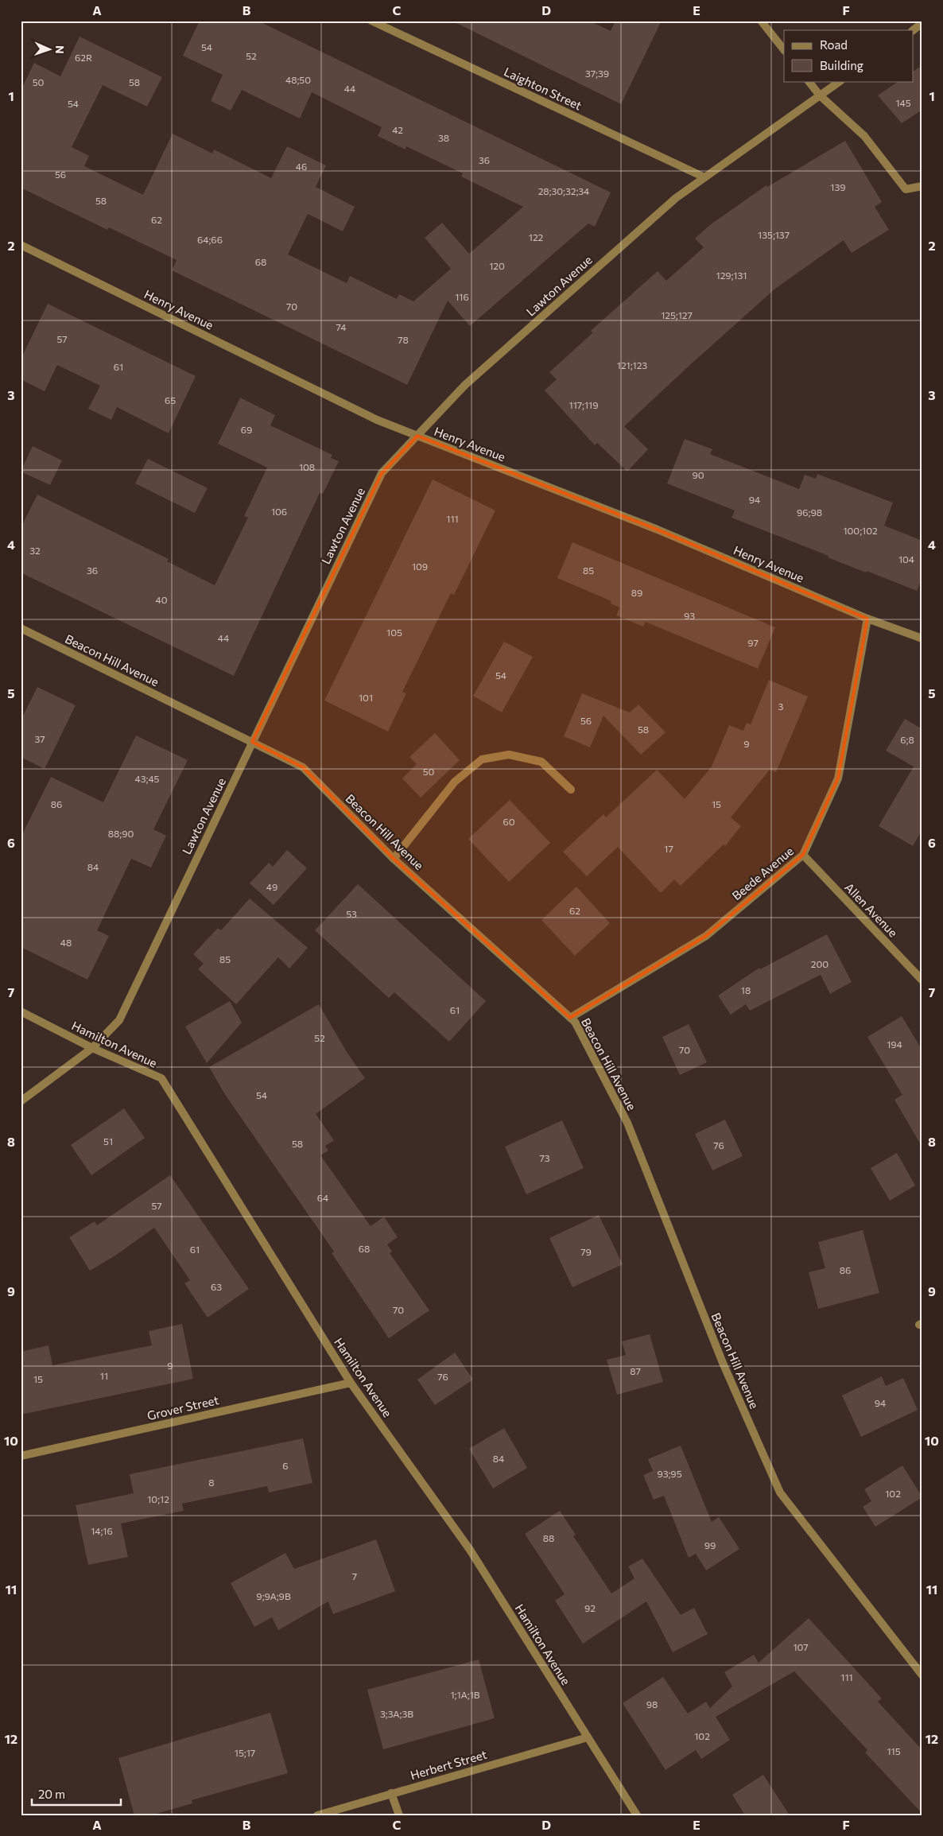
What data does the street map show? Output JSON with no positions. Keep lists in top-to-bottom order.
{
  "streets": {
    "street": [
      "Laighton Street",
      "Lawton Avenue",
      "Henry Avenue",
      "Beacon Hill Avenue",
      "Beede Avenue",
      "Allen Avenue",
      "Hamilton Avenue",
      "Grover Street",
      "Herbert Street"
    ]
  },
  "crossings": [
    ["Laighton Street", "Lawton Avenue"],
    ["Lawton Avenue", "Henry Avenue"],
    ["Lawton Avenue", "Beacon Hill Avenue"],
    ["Lawton Avenue", "Hamilton Avenue"],
    ["Henry Avenue", "Beede Avenue"],
    ["Beacon Hill Avenue", "Beede Avenue"],
    ["Beede Avenue", "Allen Avenue"],
    ["Hamilton Avenue", "Grover Street"],
    ["Hamilton Avenue", "Herbert Street"]
  ],
  "house_numbers": [
    "54",
    "52",
    "62R",
    "37;39",
    "48;50",
    "50",
    "58",
    "44",
    "145",
    "54",
    "42",
    "38",
    "36",
    "46",
    "56",
    "139",
    "28;30;32;34",
    "58",
    "62",
    "135;137",
    "122",
    "64;66",
    "68",
    "120",
    "129;131",
    "116",
    "70",
    "125;127",
    "74",
    "57",
    "78",
    "121;123",
    "61",
    "65",
    "117;119",
    "69",
    "108",
    "90",
    "94",
    "106",
    "96;98",
    "111",
    "100;102",
    "32",
    "104",
    "109",
    "36",
    "85",
    "89",
    "40",
    "93",
    "105",
    "44",
    "97",
    "54",
    "101",
    "3",
    "56",
    "58",
    "37",
    "6;8",
    "9",
    "50",
    "43;45",
    "86",
    "15",
    "60",
    "88;90",
    "17",
    "84",
    "49",
    "62",
    "53",
    "48",
    "85",
    "200",
    "18",
    "61",
    "52",
    "194",
    "70",
    "54",
    "51",
    "58",
    "76",
    "73",
    "64",
    "57",
    "68",
    "61",
    "79",
    "86",
    "63",
    "70",
    "9",
    "87",
    "11",
    "76",
    "15",
    "94",
    "84",
    "6",
    "93;95",
    "8",
    "102",
    "10;12",
    "14;16",
    "88",
    "99",
    "7",
    "9;9A;9B",
    "92",
    "107",
    "111",
    "1;1A;1B",
    "98",
    "3;3A;3B",
    "102",
    "115",
    "15;17"
  ],
  "legend": ["Road", "Building"],
  "scale_bar": "20 m",
  "north": "right",
  "grid": {
    "columns": [
      "A",
      "B",
      "C",
      "D",
      "E",
      "F"
    ],
    "rows": [
      "1",
      "2",
      "3",
      "4",
      "5",
      "6",
      "7",
      "8",
      "9",
      "10",
      "11",
      "12"
    ]
  }
}
